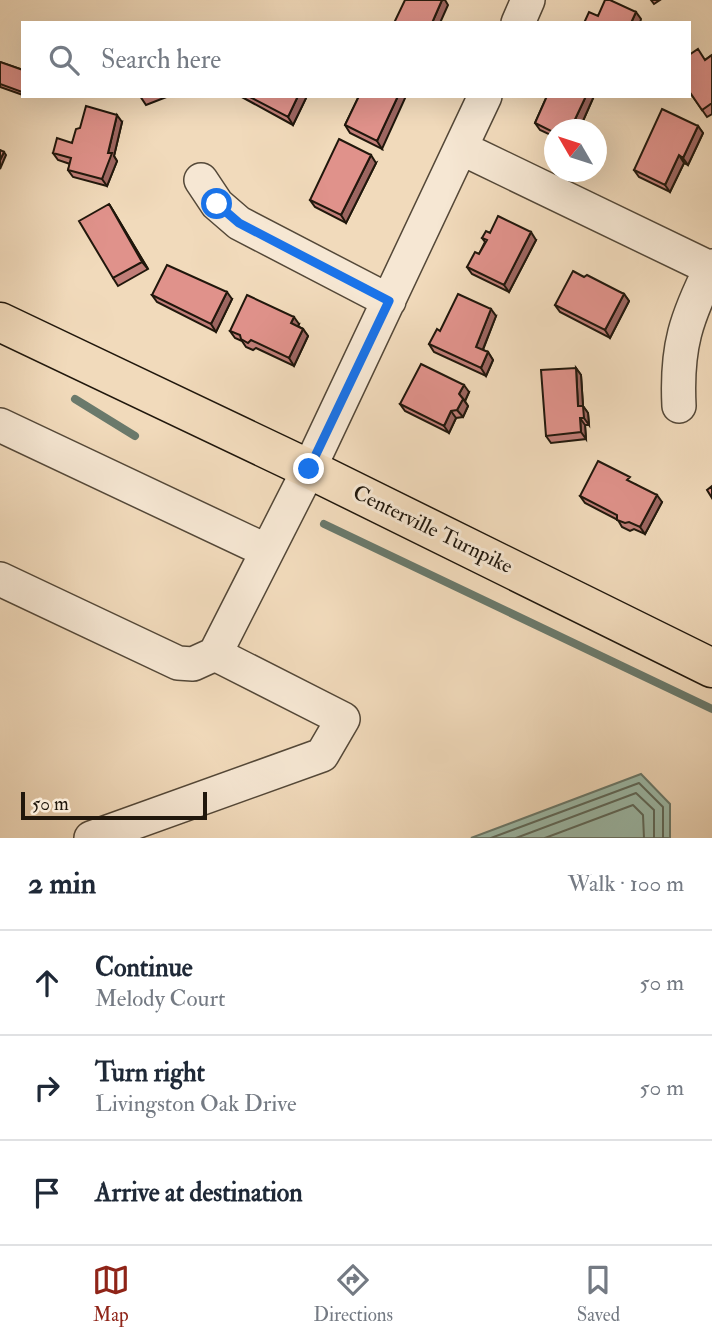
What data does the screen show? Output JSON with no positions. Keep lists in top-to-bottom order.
{
  "streets": {
    "main road": ["Centerville Turnpike"]
  },
  "scale_bar": "50 m",
  "north": "top left",
  "page": {
    "search": "Search here",
    "scale": "50 m",
    "heading": ["2 min", "Walk · 100 m"],
    "list": [
      ["Continue", "Melody Court", "50 m"],
      ["Turn right", "Livingston Oak Drive", "50 m"],
      "Arrive at destination"
    ],
    "nav": ["Map", "Directions", "Saved"]
  }
}
